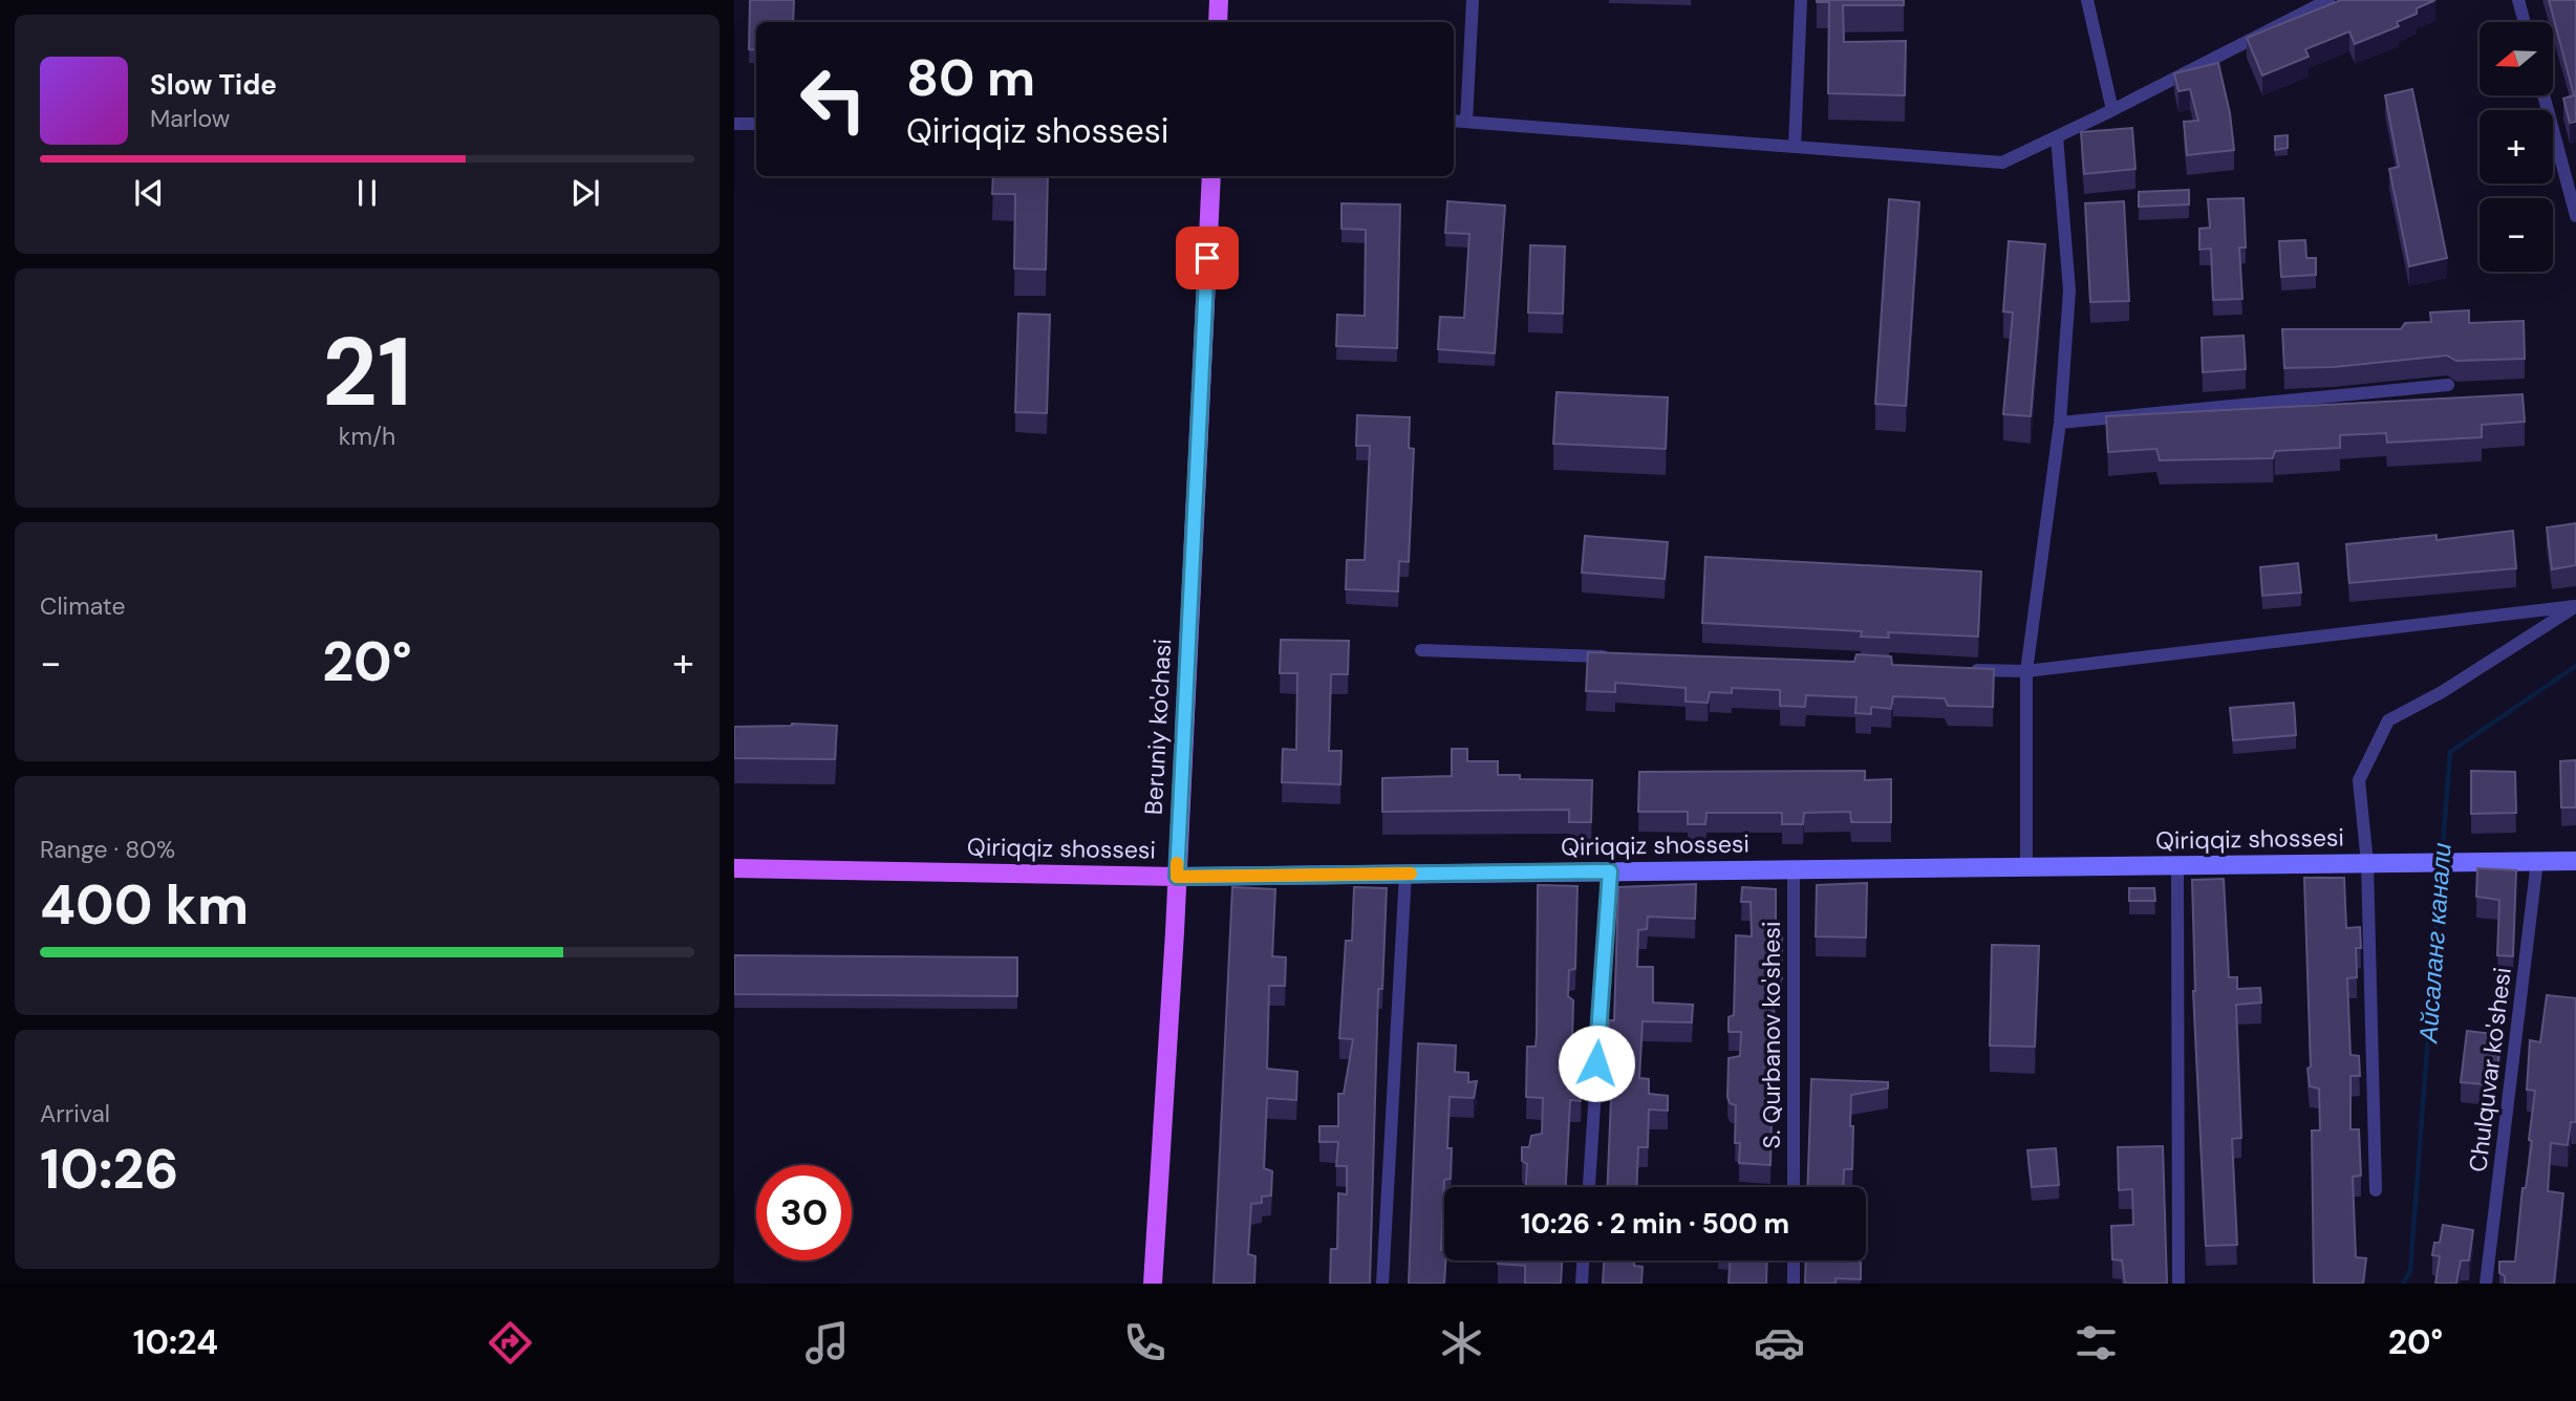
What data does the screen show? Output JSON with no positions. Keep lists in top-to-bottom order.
{
  "streets": {
    "main road": ["Beruniy ko'chasi", "Qiriqqiz shossesi"],
    "street": ["S. Qurbanov ko'shesi", "Chulquvar ko'shesi"]
  },
  "crossings": [
    ["Beruniy ko'chasi", "Qiriqqiz shossesi"],
    ["Qiriqqiz shossesi", "S. Qurbanov ko'shesi"],
    ["Qiriqqiz shossesi", "Chulquvar ko'shesi"]
  ],
  "water": ["Айсаланг канали"],
  "north": "left",
  "page": {
    "map_buttons": ["+", "−"],
    "turn": ["80 m", "Qiriqqiz shossesi"],
    "song": ["Slow Tide", "Marlow"],
    "tile": [
      ["21", "km/h"],
      "Climate",
      ["Range · 80%", "400 km"],
      ["Arrival", "10:26"]
    ],
    "heat": ["−", "20°", "+"],
    "limit": "30",
    "trip": "10:26 · 2 min · 500 m",
    "tabs": ["10:24", "20°"]
  }
}
